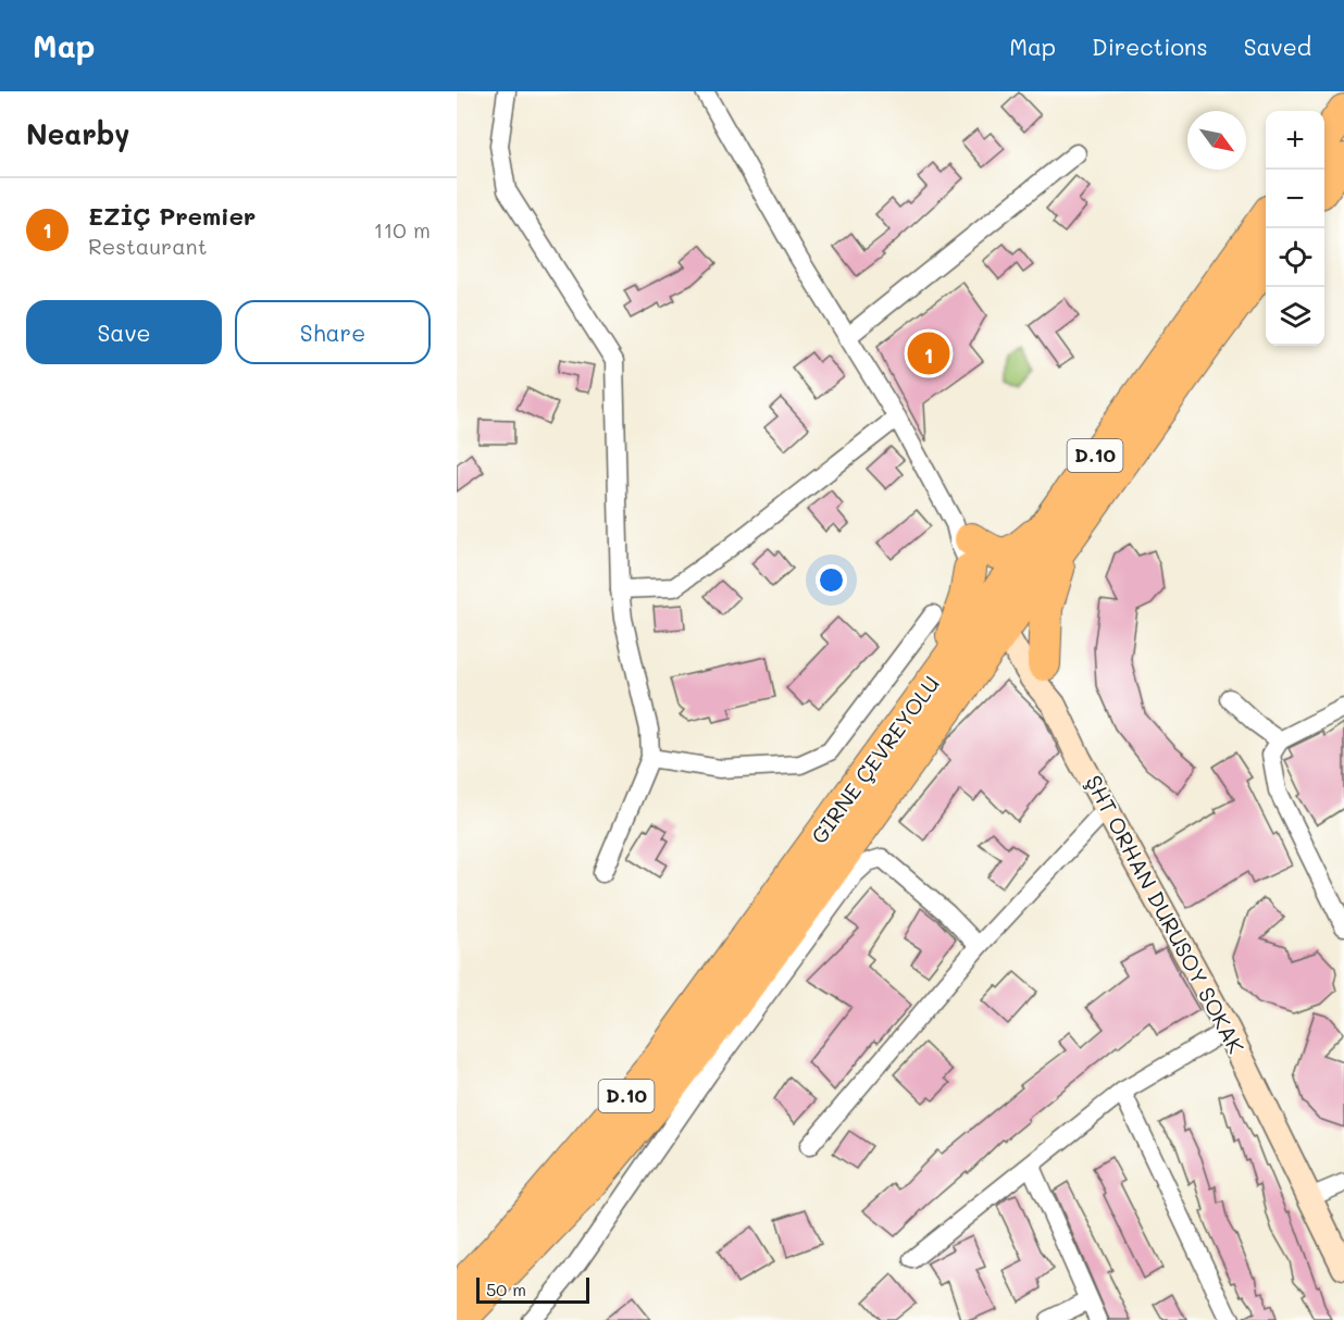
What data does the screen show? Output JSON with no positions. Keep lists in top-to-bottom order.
{
  "streets": {
    "highway": ["D.10", "GIRNE ÇEVREYOLU"],
    "street": ["ŞHT ORHAN DURUSOY SOKAK"]
  },
  "crossings": [
    ["GIRNE ÇEVREYOLU", "ŞHT ORHAN DURUSOY SOKAK"]
  ],
  "scale_bar": "50 m",
  "north": "bottom right",
  "page": {
    "header": "Map",
    "nav": ["Map", "Directions", "Saved"],
    "heading": "Nearby",
    "map_buttons": ["+", "−"],
    "list": [
      {
        "mark": "1",
        "name": "EZİÇ Premier",
        "note": "Restaurant",
        "value": "110 m"
      }
    ],
    "buttons": ["Save", "Share"],
    "pins": "1",
    "scale": "50 m"
  }
}
